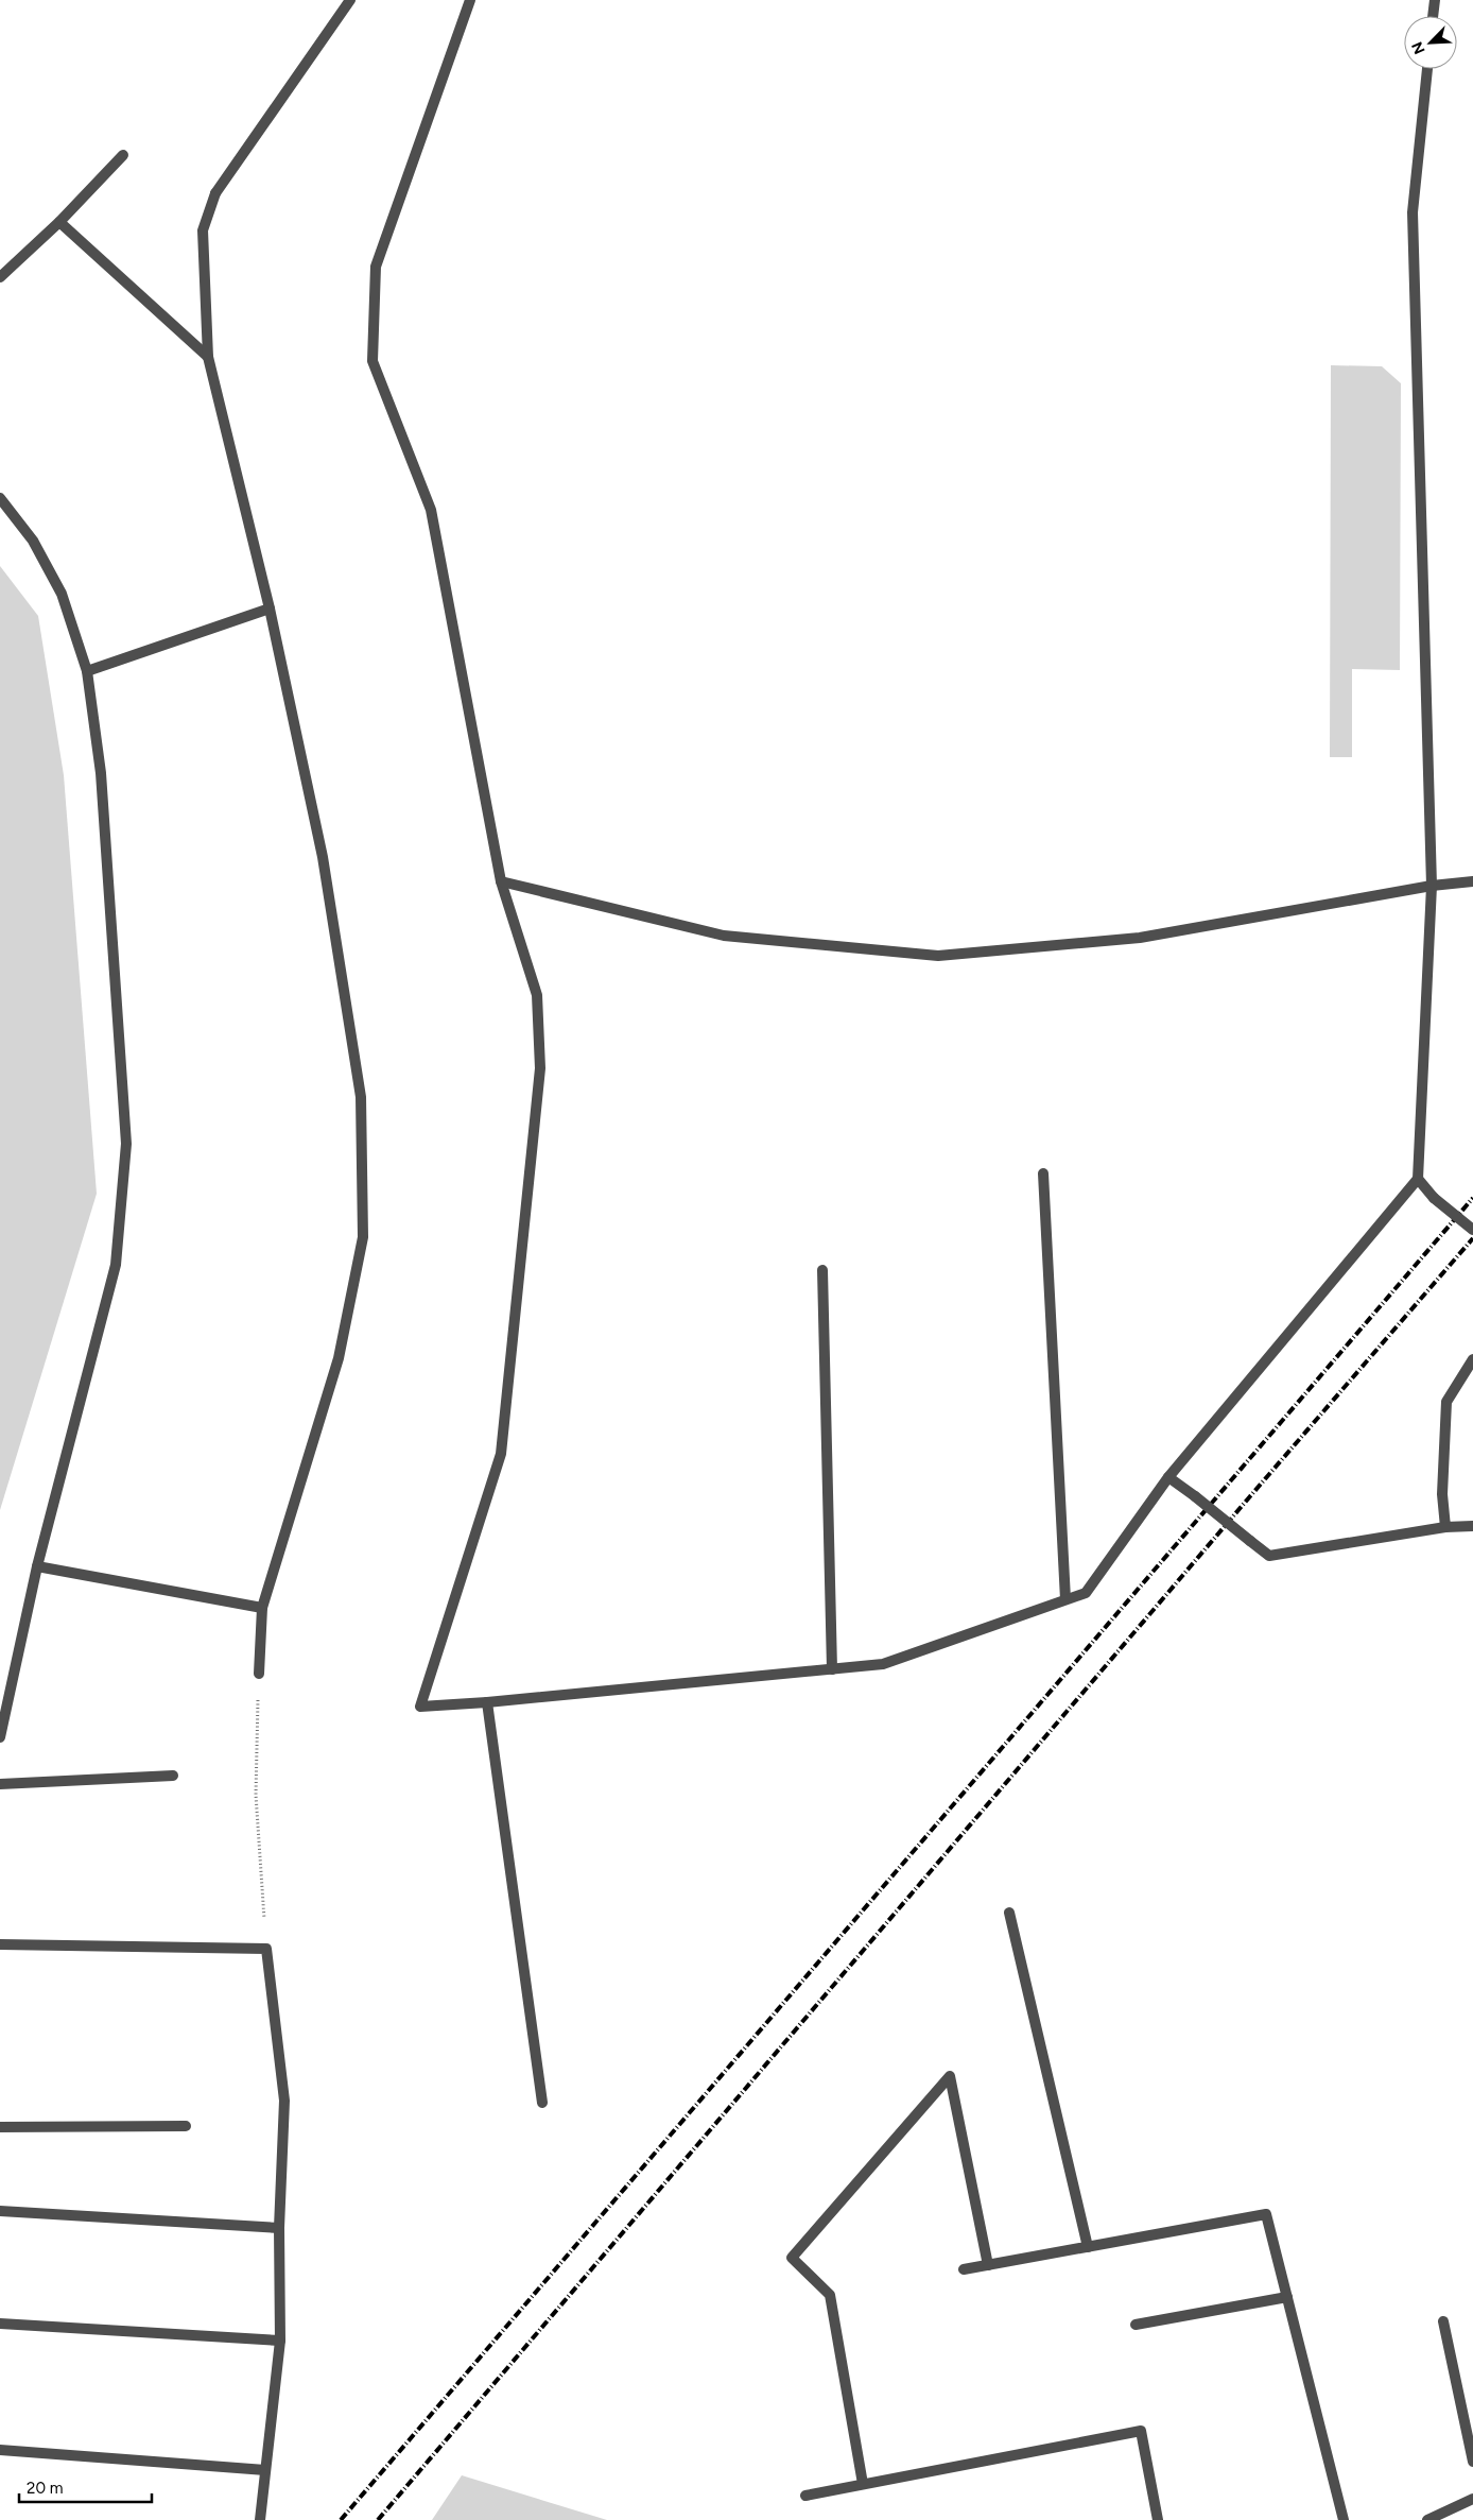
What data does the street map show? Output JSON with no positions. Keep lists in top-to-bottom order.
{
  "scale_bar": "20 m",
  "north": "bottom left"
}
